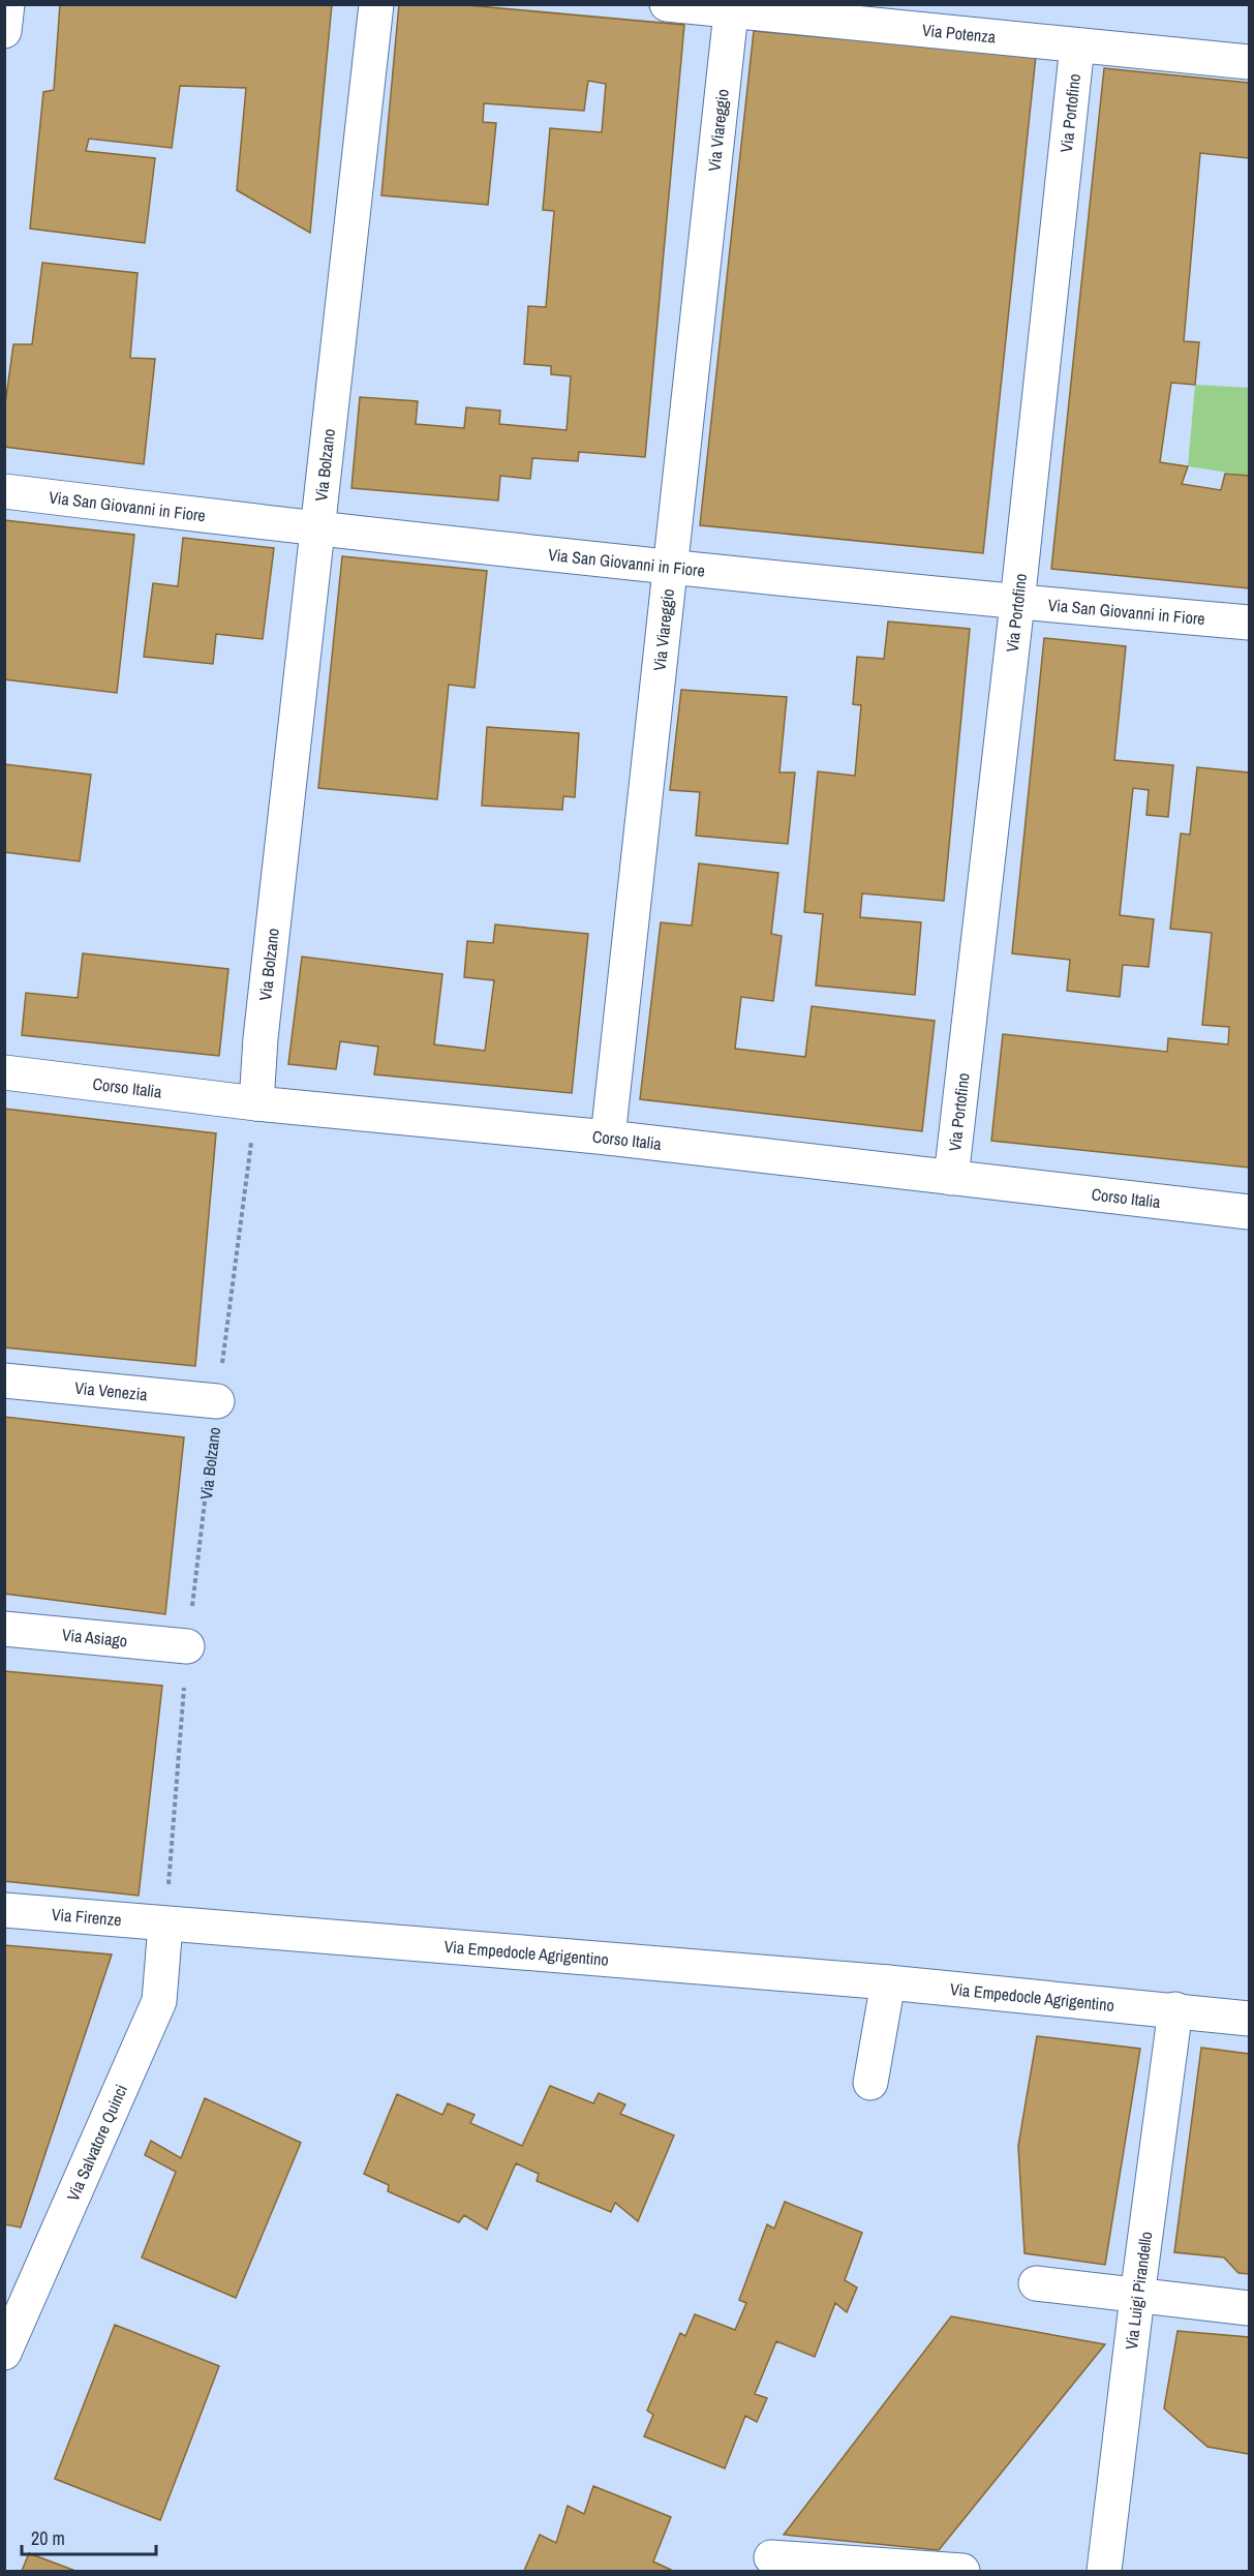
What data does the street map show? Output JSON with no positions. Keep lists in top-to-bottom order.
{
  "streets": {
    "street": [
      "Via Potenza",
      "Via Portofino",
      "Via Viareggio",
      "Via Bolzano",
      "Via San Giovanni in Fiore",
      "Corso Italia",
      "Via Venezia",
      "Via Asiago",
      "Via Firenze",
      "Via Empedocle Agrigentino",
      "Via Salvatore Quinci",
      "Via Luigi Pirandello"
    ]
  },
  "crossings": [
    ["Via Potenza", "Via Portofino"],
    ["Via Potenza", "Via Viareggio"],
    ["Via Portofino", "Via San Giovanni in Fiore"],
    ["Via Portofino", "Corso Italia"],
    ["Via Viareggio", "Via San Giovanni in Fiore"],
    ["Via Viareggio", "Corso Italia"],
    ["Via Bolzano", "Via San Giovanni in Fiore"],
    ["Via Bolzano", "Corso Italia"],
    ["Via Bolzano", "Via Venezia"],
    ["Via Bolzano", "Via Asiago"],
    ["Via Bolzano", "Via Firenze"],
    ["Via Bolzano", "Via Empedocle Agrigentino"],
    ["Via Bolzano", "Via Salvatore Quinci"],
    ["Via Firenze", "Via Empedocle Agrigentino"],
    ["Via Firenze", "Via Salvatore Quinci"],
    ["Via Empedocle Agrigentino", "Via Salvatore Quinci"],
    ["Via Empedocle Agrigentino", "Via Luigi Pirandello"]
  ],
  "scale_bar": "20 m"
}
